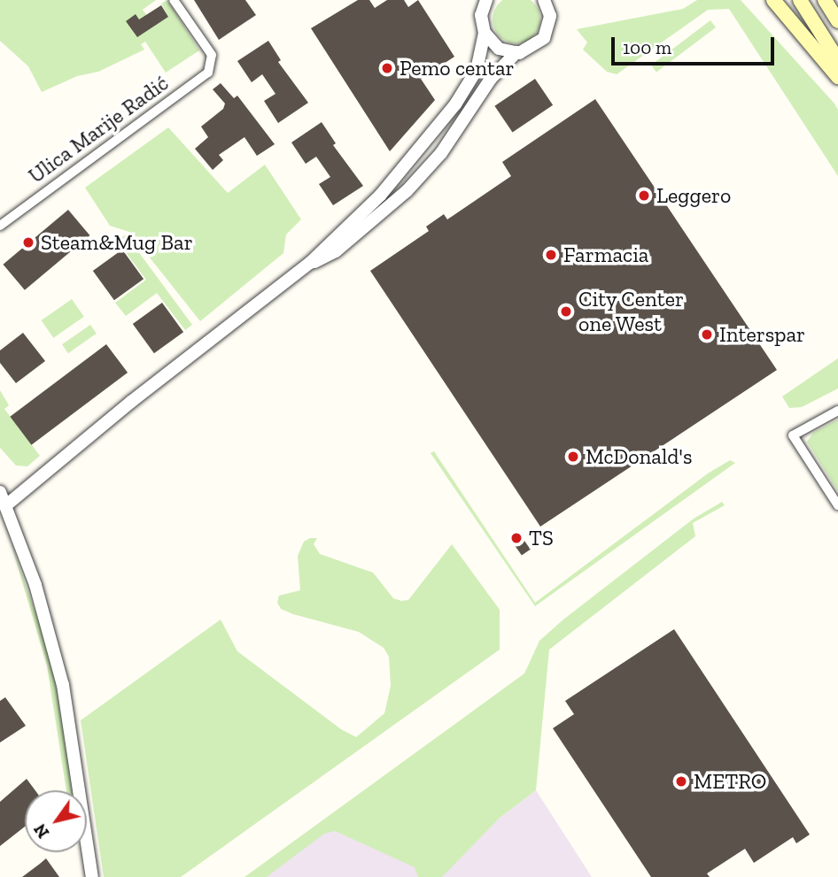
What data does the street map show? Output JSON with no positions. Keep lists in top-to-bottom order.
{
  "streets": {
    "street": ["Ulica Marije Radić"]
  },
  "places": [
    "Pemo centar",
    "Leggero",
    "Steam&Mug Bar",
    "Farmacia",
    "City Center one West",
    "Interspar",
    "McDonald's",
    "TS",
    "METRO"
  ],
  "scale_bar": "100 m",
  "north": "bottom left"
}
